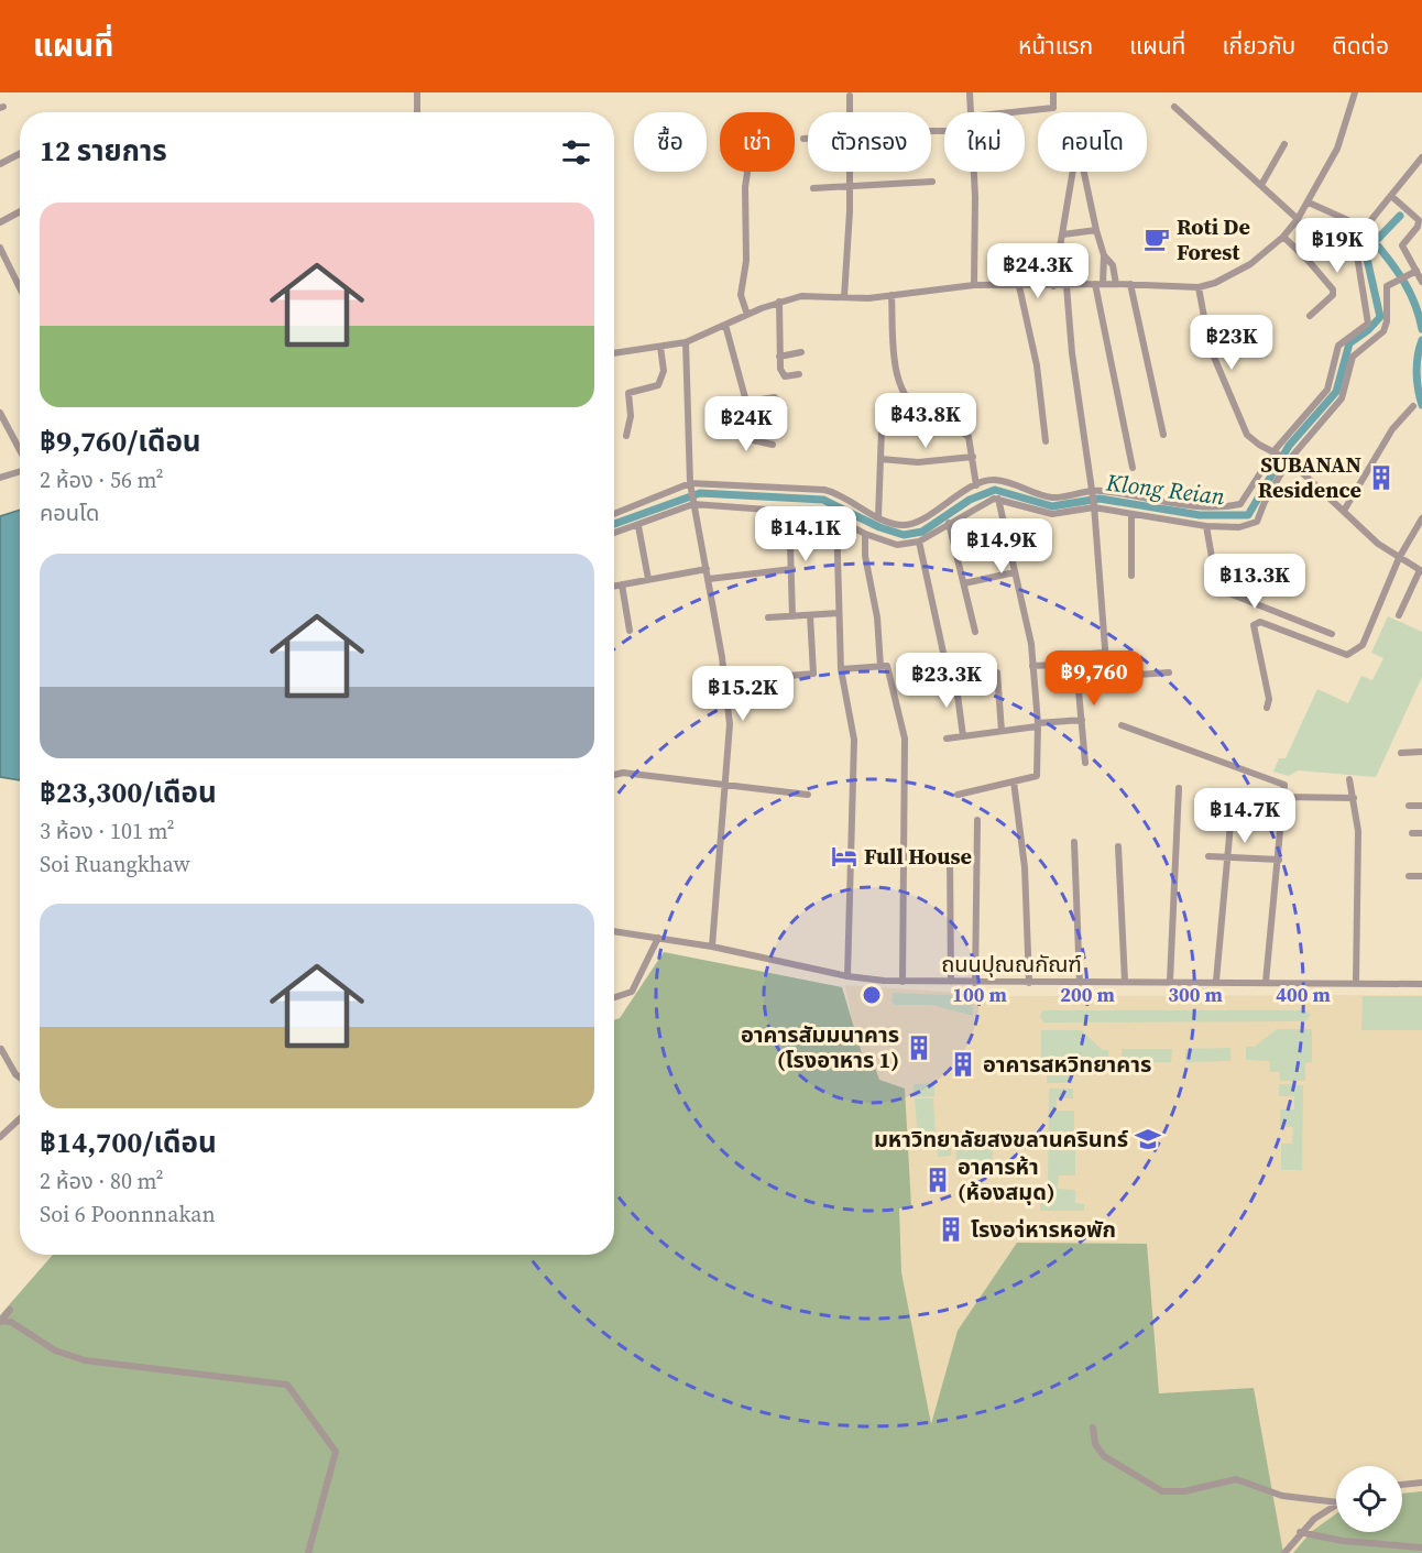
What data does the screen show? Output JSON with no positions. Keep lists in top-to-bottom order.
{
  "streets": {
    "street": ["ถนนปุณณกัณฑ์"]
  },
  "water": ["Klong Reian"],
  "places": {
    "cafe": ["Roti De Forest"],
    "building": [
      "SUBANAN Residence",
      "อาคารสัมมนาคาร (โรงอาหาร 1)",
      "อาคารสหวิทยาคาร",
      "อาคารห้า (ห้องสมุด)",
      "โรงอา่หารหอพัก"
    ],
    "hotel": ["Full House"],
    "school or university": ["มหาวิทยาลัยสงขลานครินทร์"]
  },
  "page": {
    "header": "แผนที่",
    "nav": [
      "หน้าแรก",
      "แผนที่",
      "เกี่ยวกับ",
      "ติดต่อ"
    ],
    "chip": [
      "ซื้อ",
      "เช่า",
      "ตัวกรอง",
      "ใหม่",
      "คอนโด"
    ],
    "heading": "12 รายการ",
    "list": [
      {
        "name": "฿9,760/เดือน",
        "note": "2 ห้อง · 56 m² · คอนโด"
      },
      {
        "name": "฿23,300/เดือน",
        "note": "3 ห้อง · 101 m² · Soi Ruangkhaw"
      },
      {
        "name": "฿14,700/เดือน",
        "note": "2 ห้อง · 80 m² · Soi 6 Poonnnakan"
      }
    ],
    "price": [
      "฿19K",
      "฿24.3K",
      "฿23K",
      "฿43.8K",
      "฿24K",
      "฿14.1K",
      "฿14.9K",
      "฿13.3K",
      "฿9,760",
      "฿23.3K",
      "฿15.2K",
      "฿14.7K"
    ]
  },
  "rings": [
    "100 m",
    "200 m",
    "300 m",
    "400 m"
  ]
}
